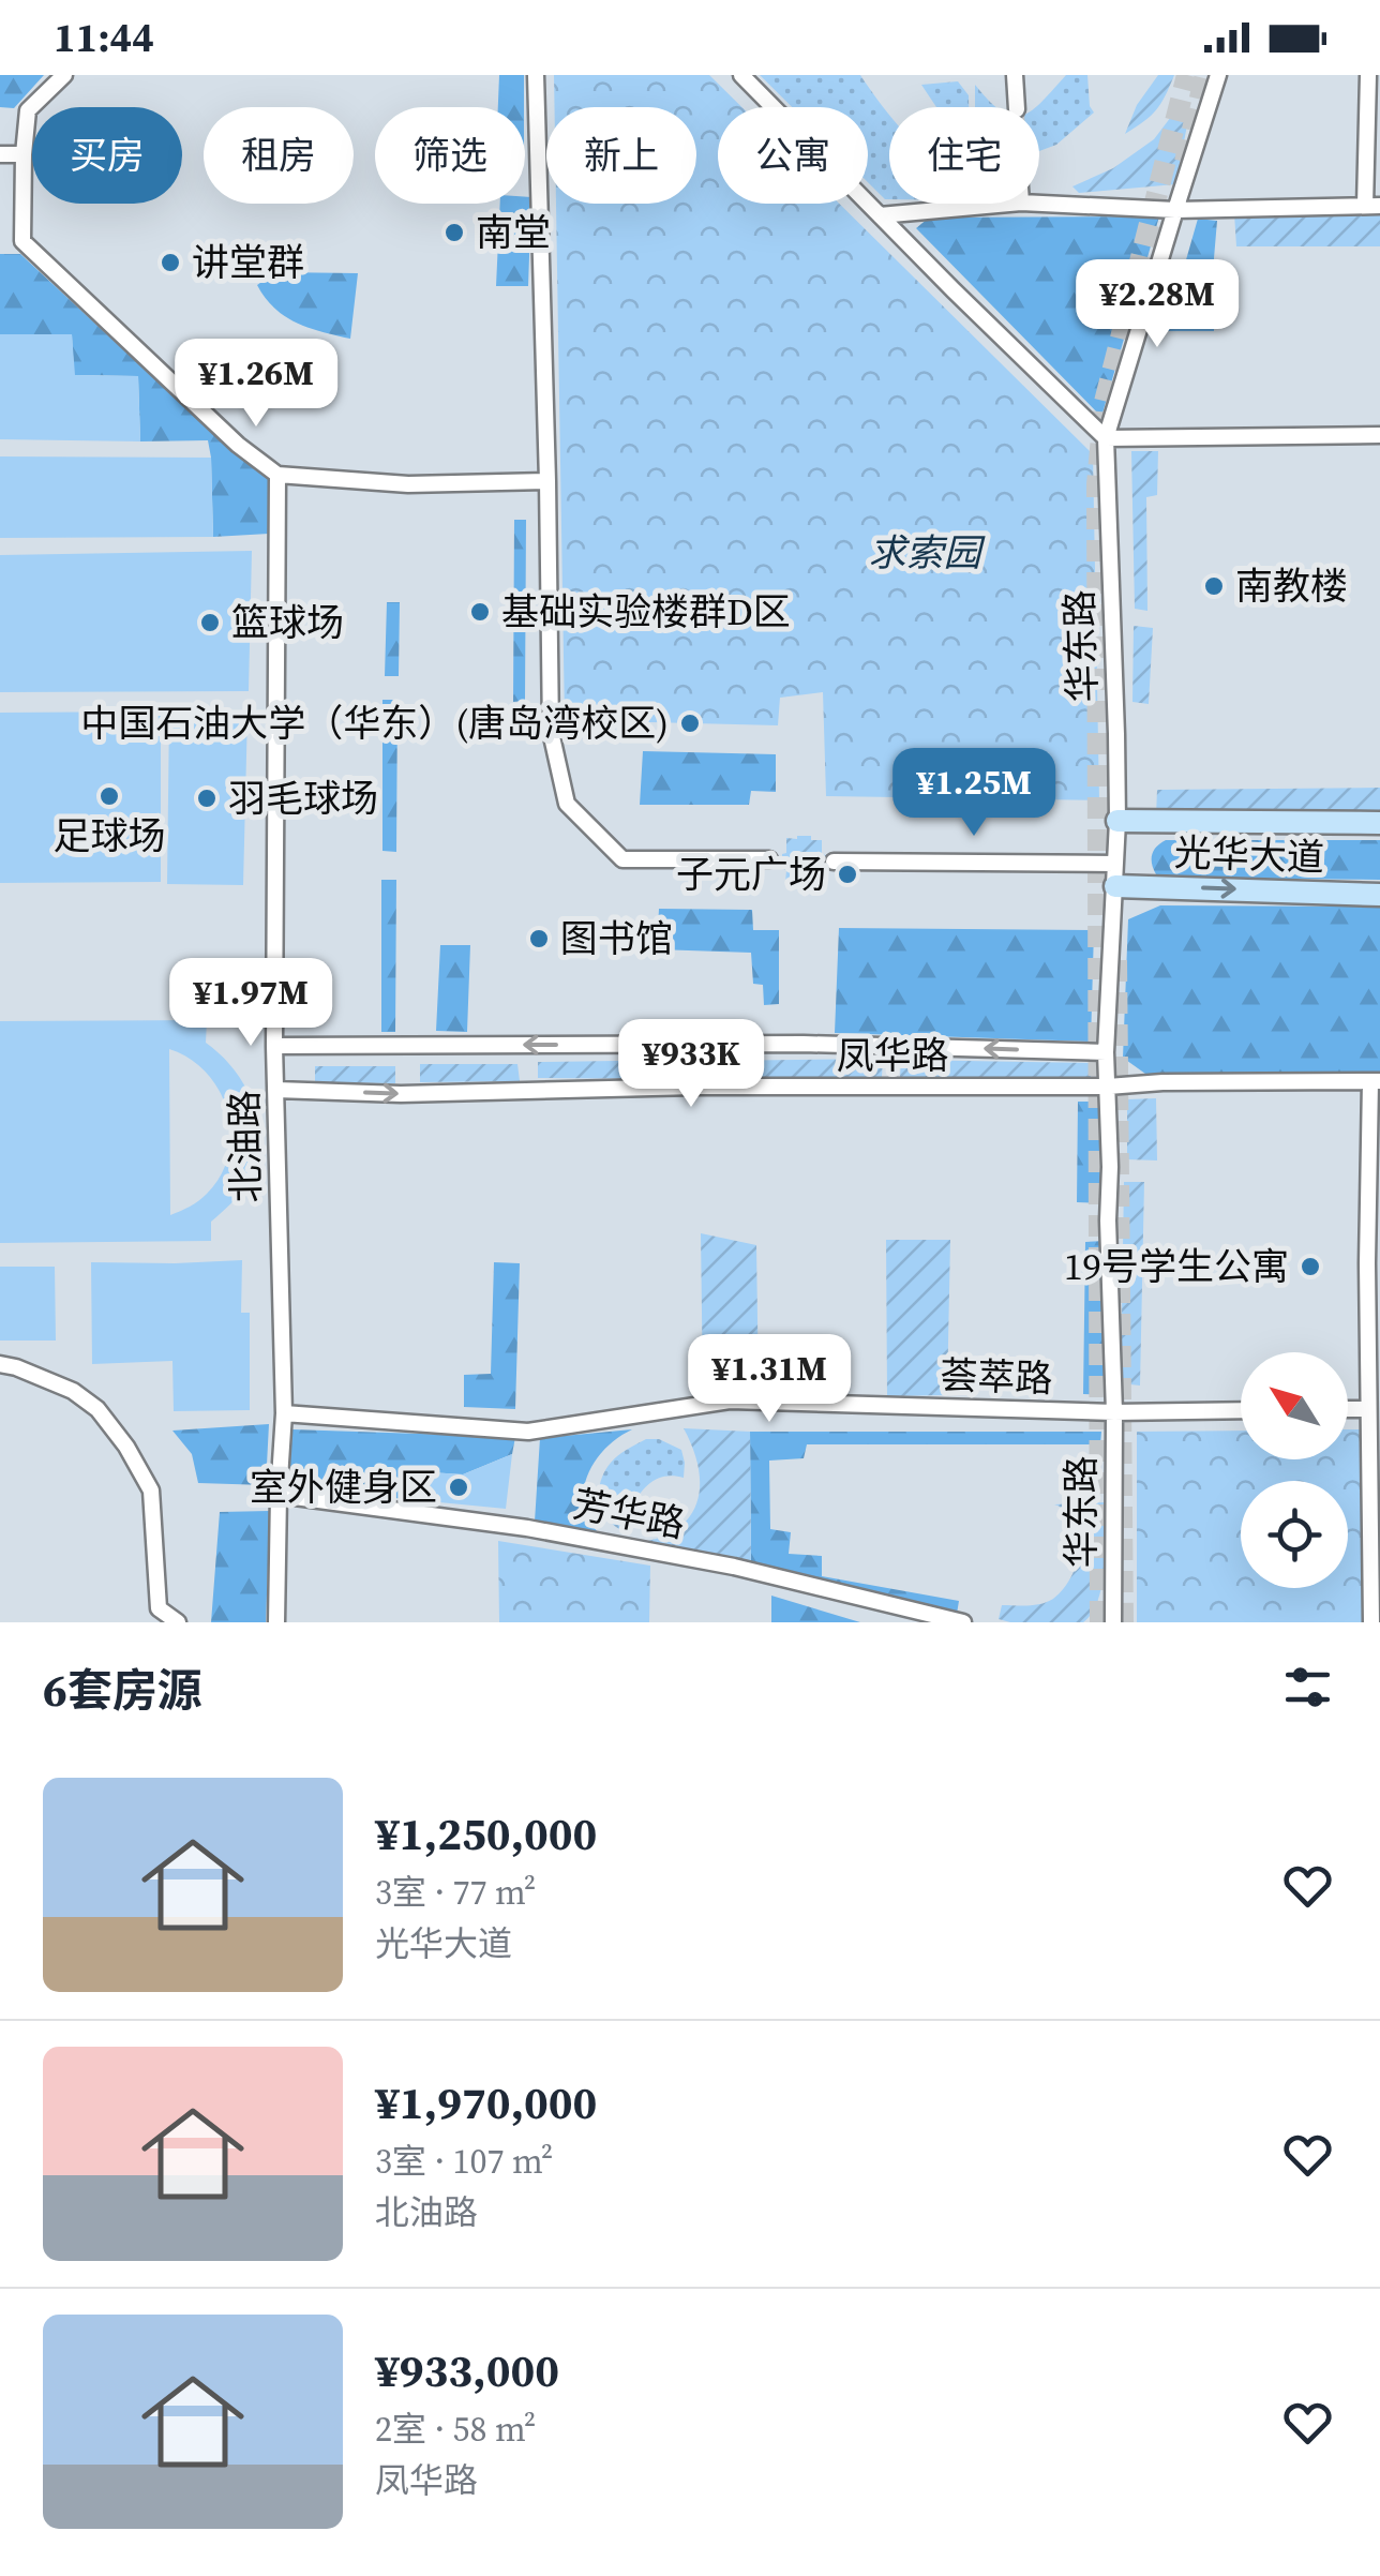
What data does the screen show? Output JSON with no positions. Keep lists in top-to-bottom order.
{
  "streets": {
    "street": [
      "华东路",
      "光华大道",
      "凤华路",
      "北油路",
      "荟萃路",
      "芳华路"
    ]
  },
  "crossings": [
    ["华东路", "光华大道"],
    ["华东路", "凤华路"],
    ["华东路", "荟萃路"],
    ["凤华路", "北油路"],
    ["北油路", "荟萃路"],
    ["北油路", "芳华路"]
  ],
  "parks": ["求索园"],
  "places": [
    "南堂",
    "讲堂群",
    "南教楼",
    "基础实验楼群D区",
    "篮球场",
    "中国石油大学（华东）(唐岛湾校区)",
    "足球场",
    "羽毛球场",
    "子元广场",
    "图书馆",
    "19号学生公寓",
    "室外健身区"
  ],
  "north": "top left",
  "page": {
    "status": "11:44",
    "chip": [
      "买房",
      "租房",
      "筛选",
      "新上",
      "公寓",
      "住宅"
    ],
    "price": [
      "¥2.28M",
      "¥1.26M",
      "¥1.25M",
      "¥1.97M",
      "¥933K",
      "¥1.31M"
    ],
    "heading": "6套房源",
    "list": [
      {
        "name": "¥1,250,000",
        "note": "3室 · 77 m² · 光华大道"
      },
      {
        "name": "¥1,970,000",
        "note": "3室 · 107 m² · 北油路"
      },
      {
        "name": "¥933,000",
        "note": "2室 · 58 m² · 凤华路"
      }
    ]
  }
}
